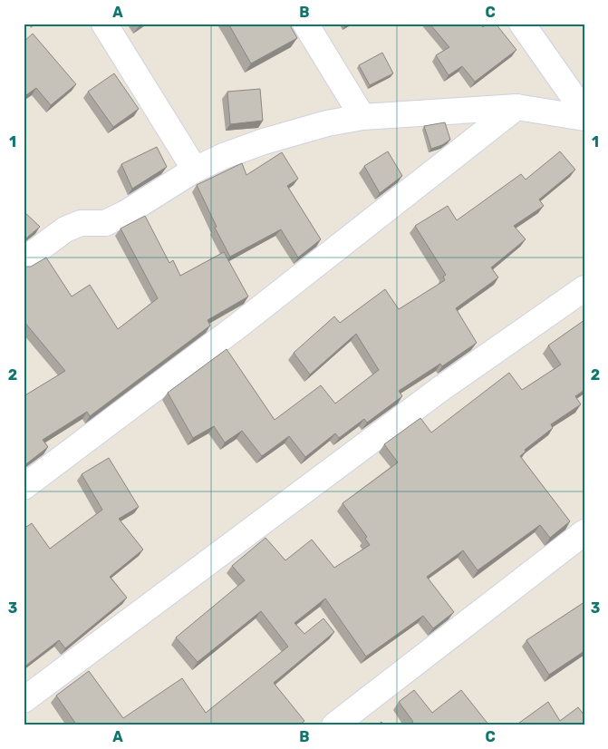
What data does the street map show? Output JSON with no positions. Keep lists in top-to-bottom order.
{
  "grid": {
    "columns": ["A", "B", "C"],
    "rows": ["1", "2", "3"]
  }
}
